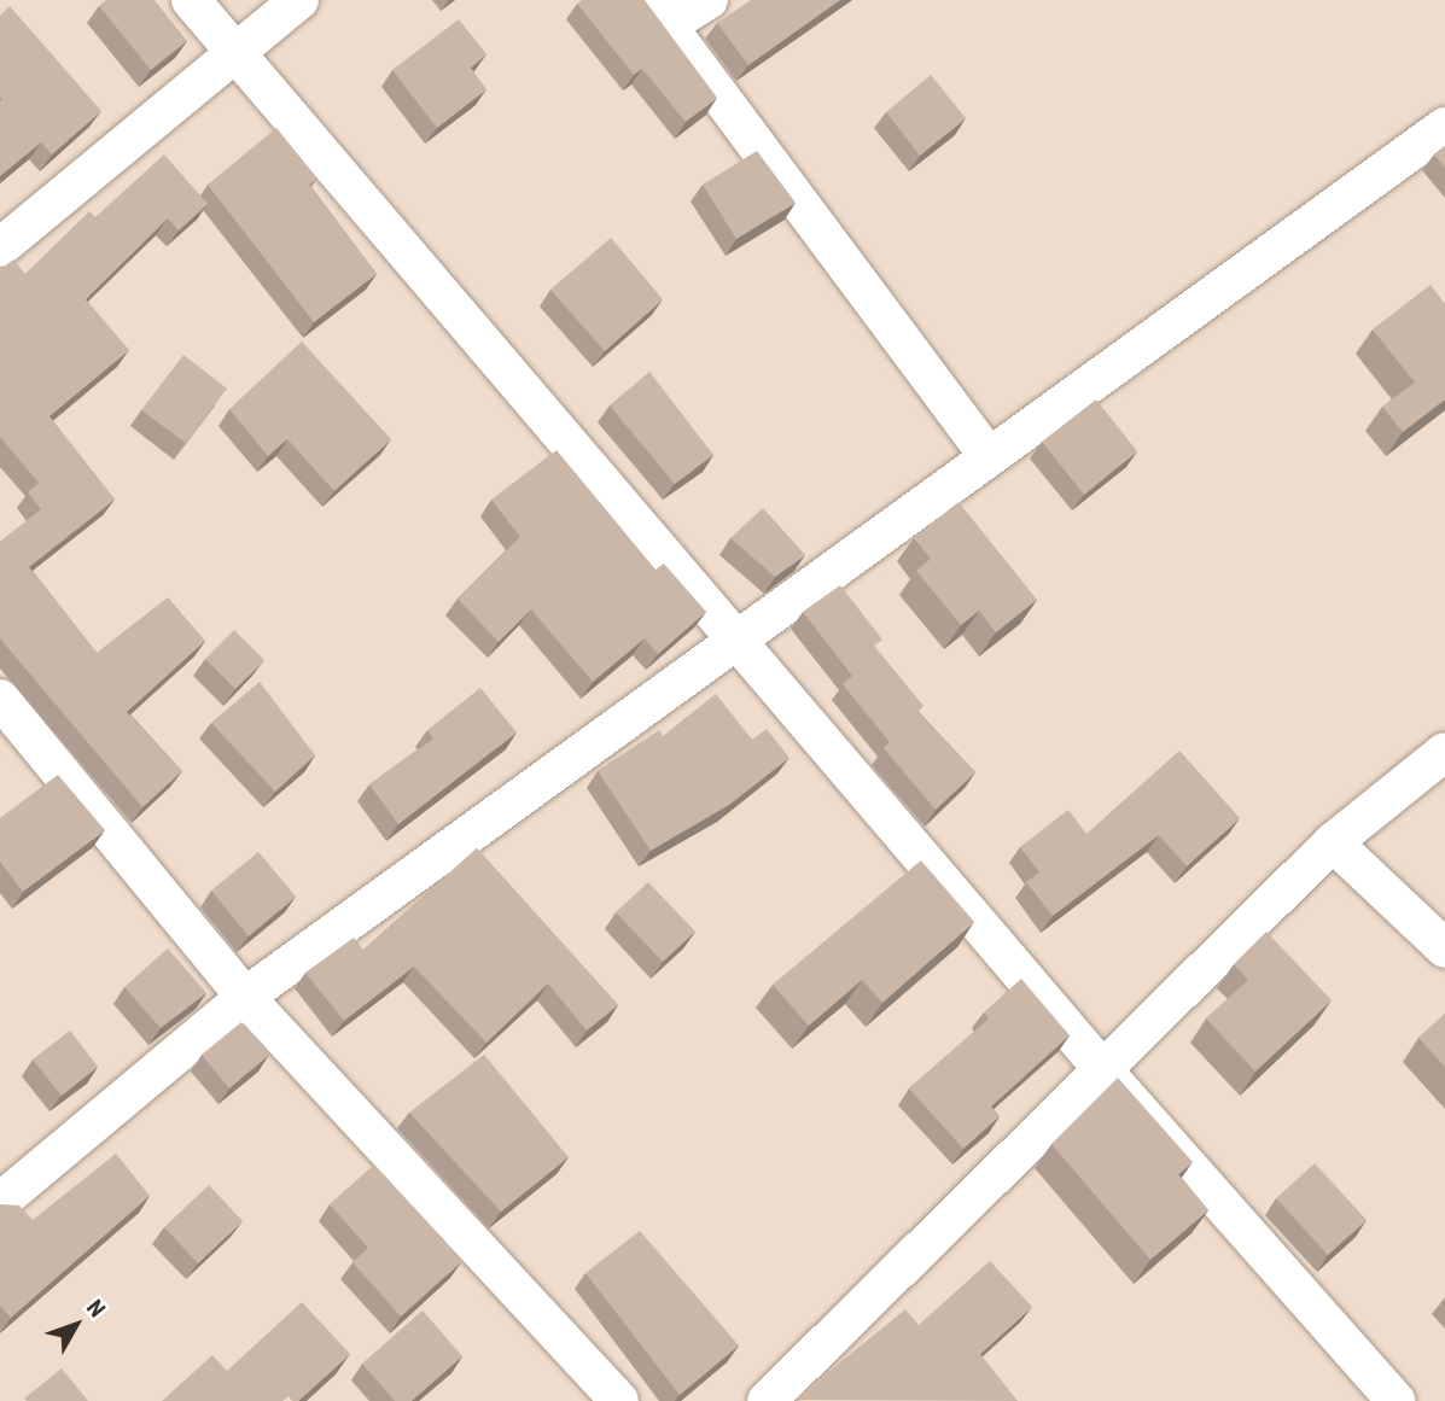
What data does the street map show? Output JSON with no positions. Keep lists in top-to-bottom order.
{
  "north": "top right"
}
